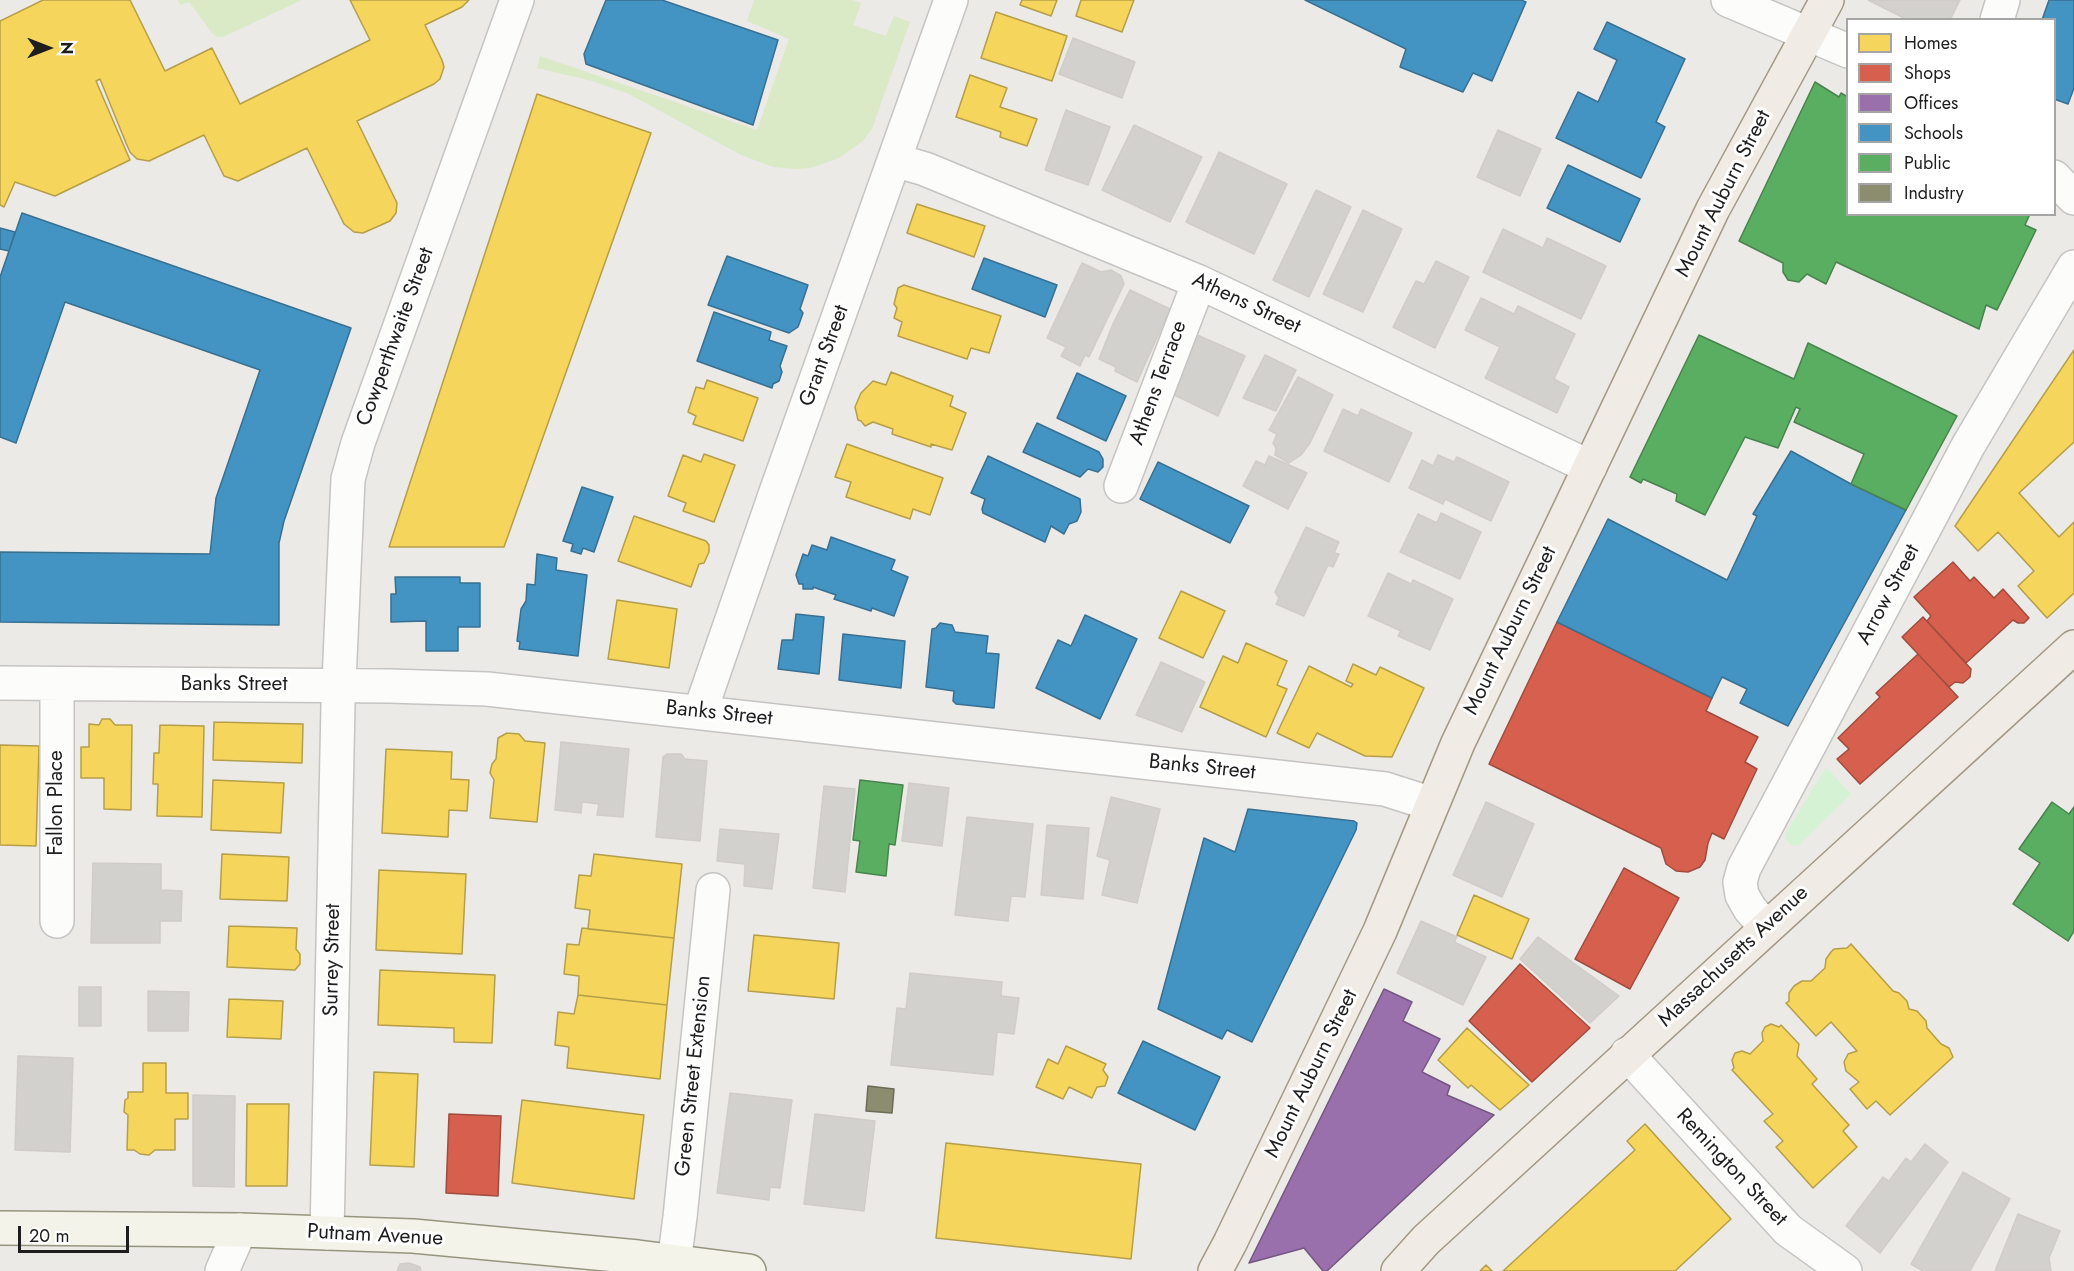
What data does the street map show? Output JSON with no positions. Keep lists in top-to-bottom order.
{
  "streets": {
    "main road": ["Mount Auburn Street", "Massachusetts Avenue", "Putnam Avenue"],
    "street": [
      "Athens Street",
      "Cowperthwaite Street",
      "Grant Street",
      "Athens Terrace",
      "Arrow Street",
      "Banks Street",
      "Fallon Place",
      "Surrey Street",
      "Green Street Extension",
      "Remington Street"
    ]
  },
  "crossings": [
    ["Mount Auburn Street", "Athens Street"],
    ["Mount Auburn Street", "Banks Street"],
    ["Athens Street", "Grant Street"],
    ["Athens Street", "Athens Terrace"],
    ["Cowperthwaite Street", "Banks Street"],
    ["Cowperthwaite Street", "Surrey Street"],
    ["Grant Street", "Banks Street"],
    ["Arrow Street", "Massachusetts Avenue"],
    ["Banks Street", "Fallon Place"],
    ["Banks Street", "Surrey Street"],
    ["Massachusetts Avenue", "Remington Street"],
    ["Surrey Street", "Putnam Avenue"],
    ["Green Street Extension", "Putnam Avenue"]
  ],
  "legend": [
    "Homes",
    "Shops",
    "Offices",
    "Schools",
    "Public",
    "Industry"
  ],
  "scale_bar": "20 m",
  "north": "right"
}
